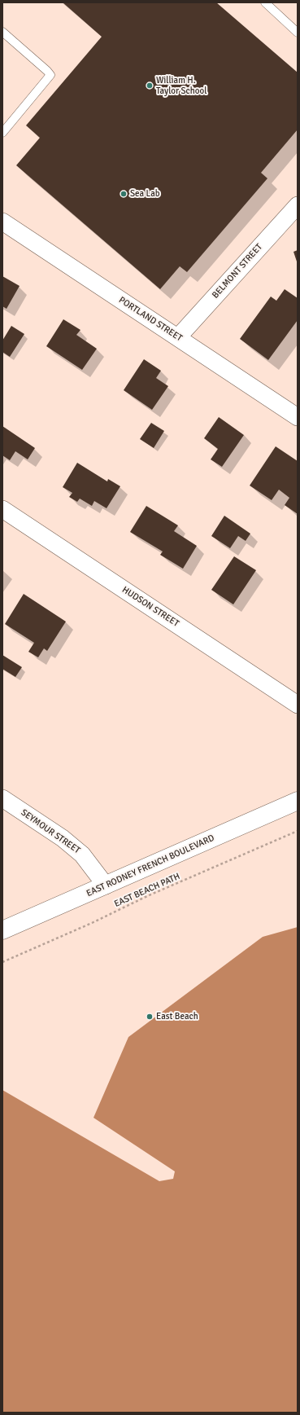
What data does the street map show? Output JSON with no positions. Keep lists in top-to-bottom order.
{
  "streets": {
    "main road": ["EAST RODNEY FRENCH BOULEVARD"],
    "street": [
      "BELMONT STREET",
      "PORTLAND STREET",
      "HUDSON STREET",
      "SEYMOUR STREET"
    ],
    "path": ["EAST BEACH PATH"]
  },
  "crossings": [
    ["BELMONT STREET", "PORTLAND STREET"],
    ["SEYMOUR STREET", "EAST RODNEY FRENCH BOULEVARD"]
  ],
  "places": ["William H. Taylor School", "Sea Lab", "East Beach"]
}
